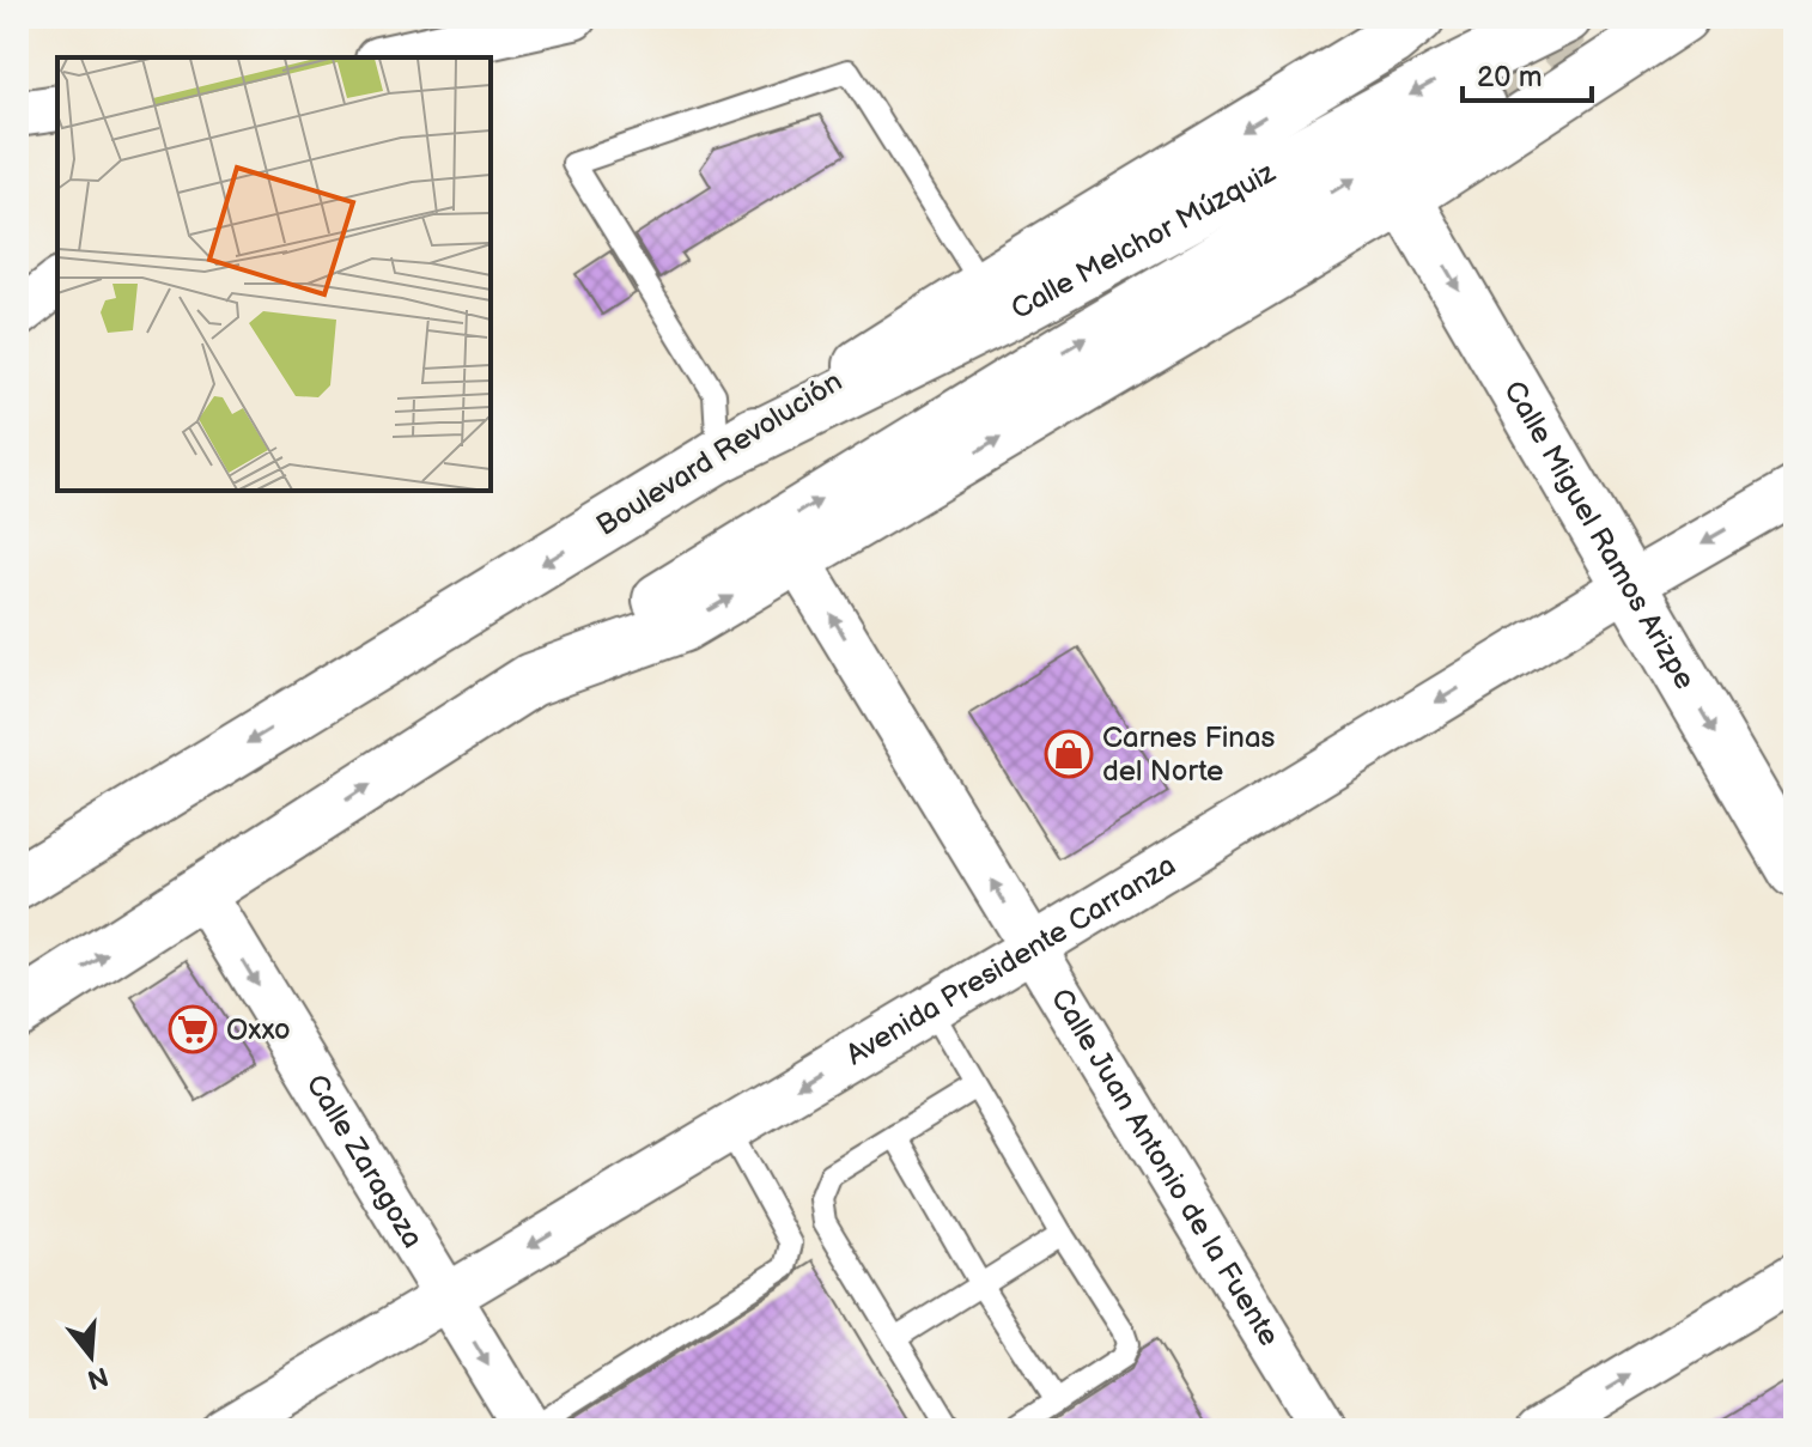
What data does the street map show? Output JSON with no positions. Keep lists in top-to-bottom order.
{
  "streets": {
    "main road": ["Calle Melchor Múzquiz", "Boulevard Revolución", "Calle Miguel Ramos Arizpe"],
    "street": ["Avenida Presidente Carranza", "Calle Zaragoza", "Calle Juan Antonio de la Fuente"]
  },
  "crossings": [
    ["Calle Melchor Múzquiz", "Boulevard Revolución"],
    ["Calle Miguel Ramos Arizpe", "Avenida Presidente Carranza"],
    ["Avenida Presidente Carranza", "Calle Zaragoza"],
    ["Avenida Presidente Carranza", "Calle Juan Antonio de la Fuente"]
  ],
  "one_way": [
    "Calle Miguel Ramos Arizpe",
    "Avenida Presidente Carranza",
    "Calle Zaragoza",
    "Calle Juan Antonio de la Fuente"
  ],
  "places": {
    "shop": ["Carnes Finas del Norte"],
    "supermarket": ["Oxxo"]
  },
  "scale_bar": "20 m",
  "north": "bottom"
}
